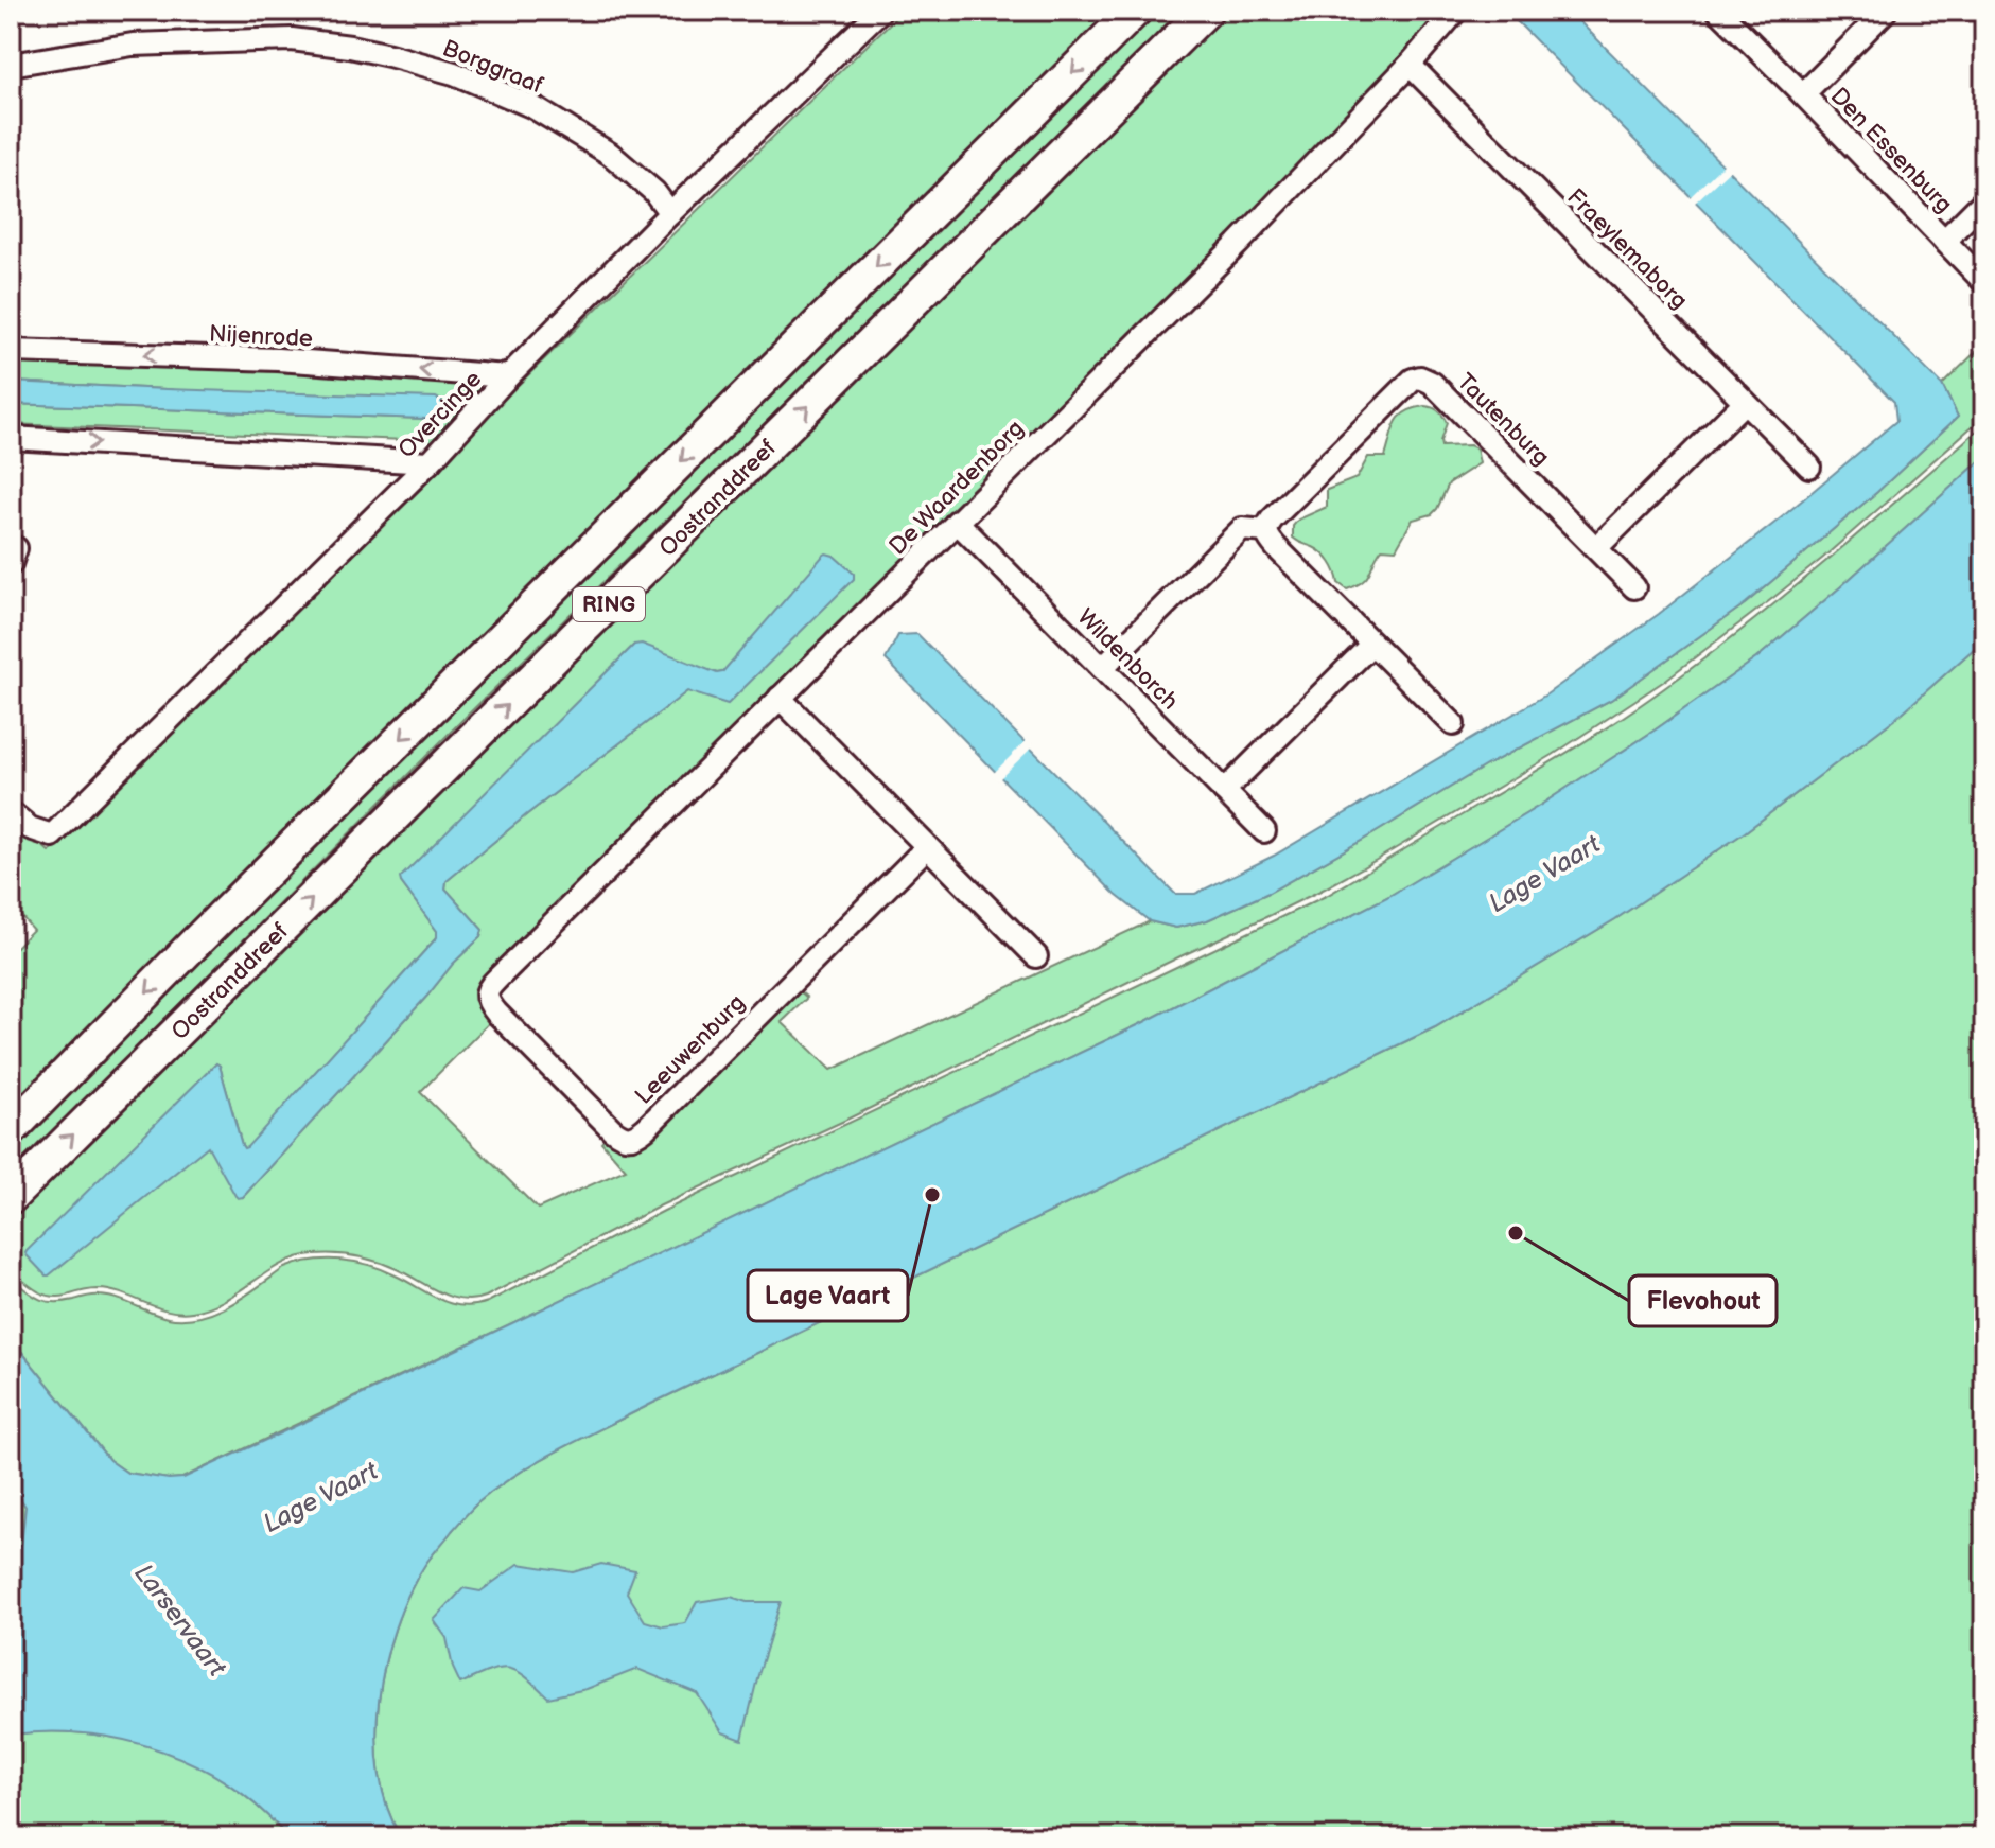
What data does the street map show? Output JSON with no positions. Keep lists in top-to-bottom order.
{
  "streets": {
    "main road": ["Oostranddreef", "RING"],
    "street": [
      "Borggraaf",
      "Den Essenburg",
      "Fraeylemaborg",
      "Nijenrode",
      "Overcinge",
      "Tautenburg",
      "De Waardenborg",
      "Wildenborch",
      "Leeuwenburg"
    ]
  },
  "crossings": [
    ["Borggraaf", "Overcinge"],
    ["Fraeylemaborg", "De Waardenborg"],
    ["Nijenrode", "Overcinge"],
    ["De Waardenborg", "Wildenborch"],
    ["De Waardenborg", "Leeuwenburg"]
  ],
  "water": ["Lage Vaart", "Larservaart"],
  "places": ["Lage Vaart", "Flevohout"]
}
